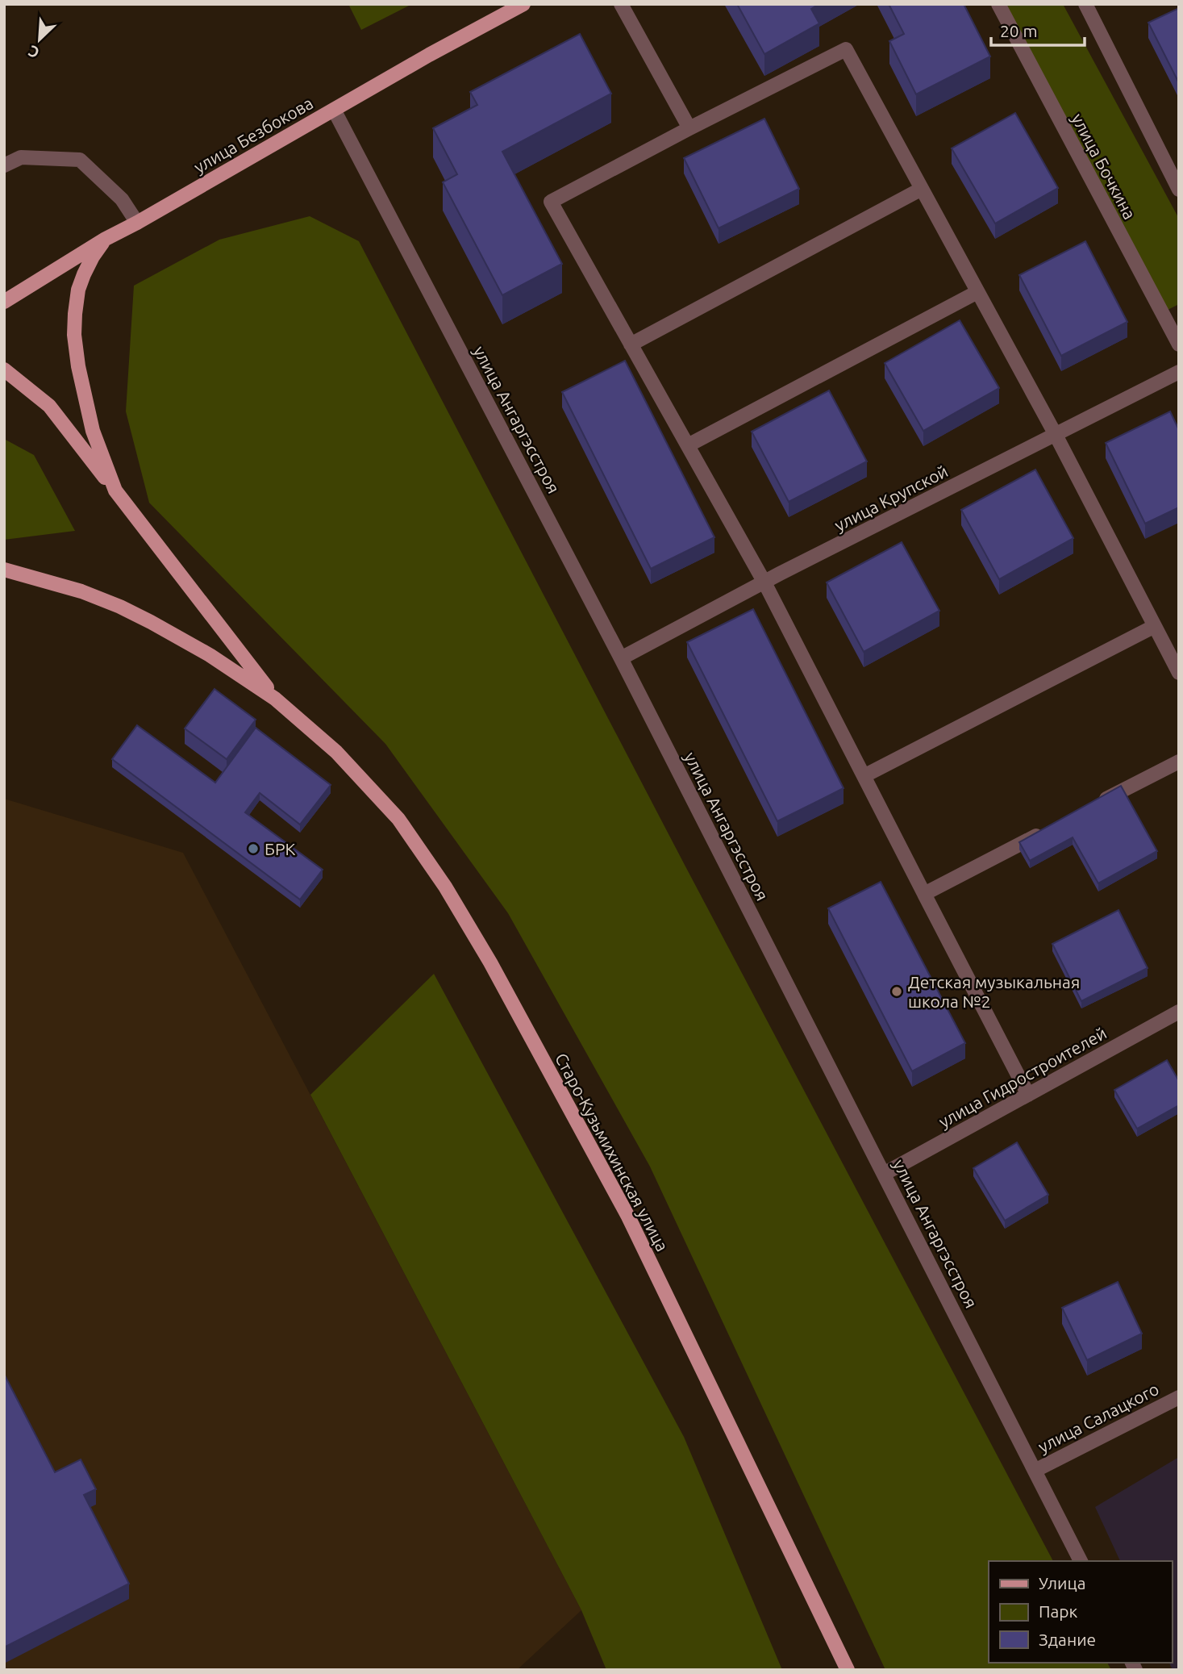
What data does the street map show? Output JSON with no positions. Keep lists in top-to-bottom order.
{
  "streets": {
    "main road": ["улица Безбокова", "Старо-Кузьмихинская улица"],
    "street": [
      "улица Бочкина",
      "улица Ангаргэсстроя",
      "улица Крупской",
      "улица Гидростроителей",
      "улица Салацкого"
    ]
  },
  "crossings": [
    ["улица Безбокова", "улица Ангаргэсстроя"],
    ["улица Ангаргэсстроя", "улица Крупской"],
    ["улица Ангаргэсстроя", "улица Гидростроителей"],
    ["улица Ангаргэсстроя", "улица Салацкого"]
  ],
  "places": ["БРК", "Детская музыкальная школа №2"],
  "legend": ["Улица", "Парк", "Здание"],
  "scale_bar": "20 m",
  "north": "bottom left"
}
